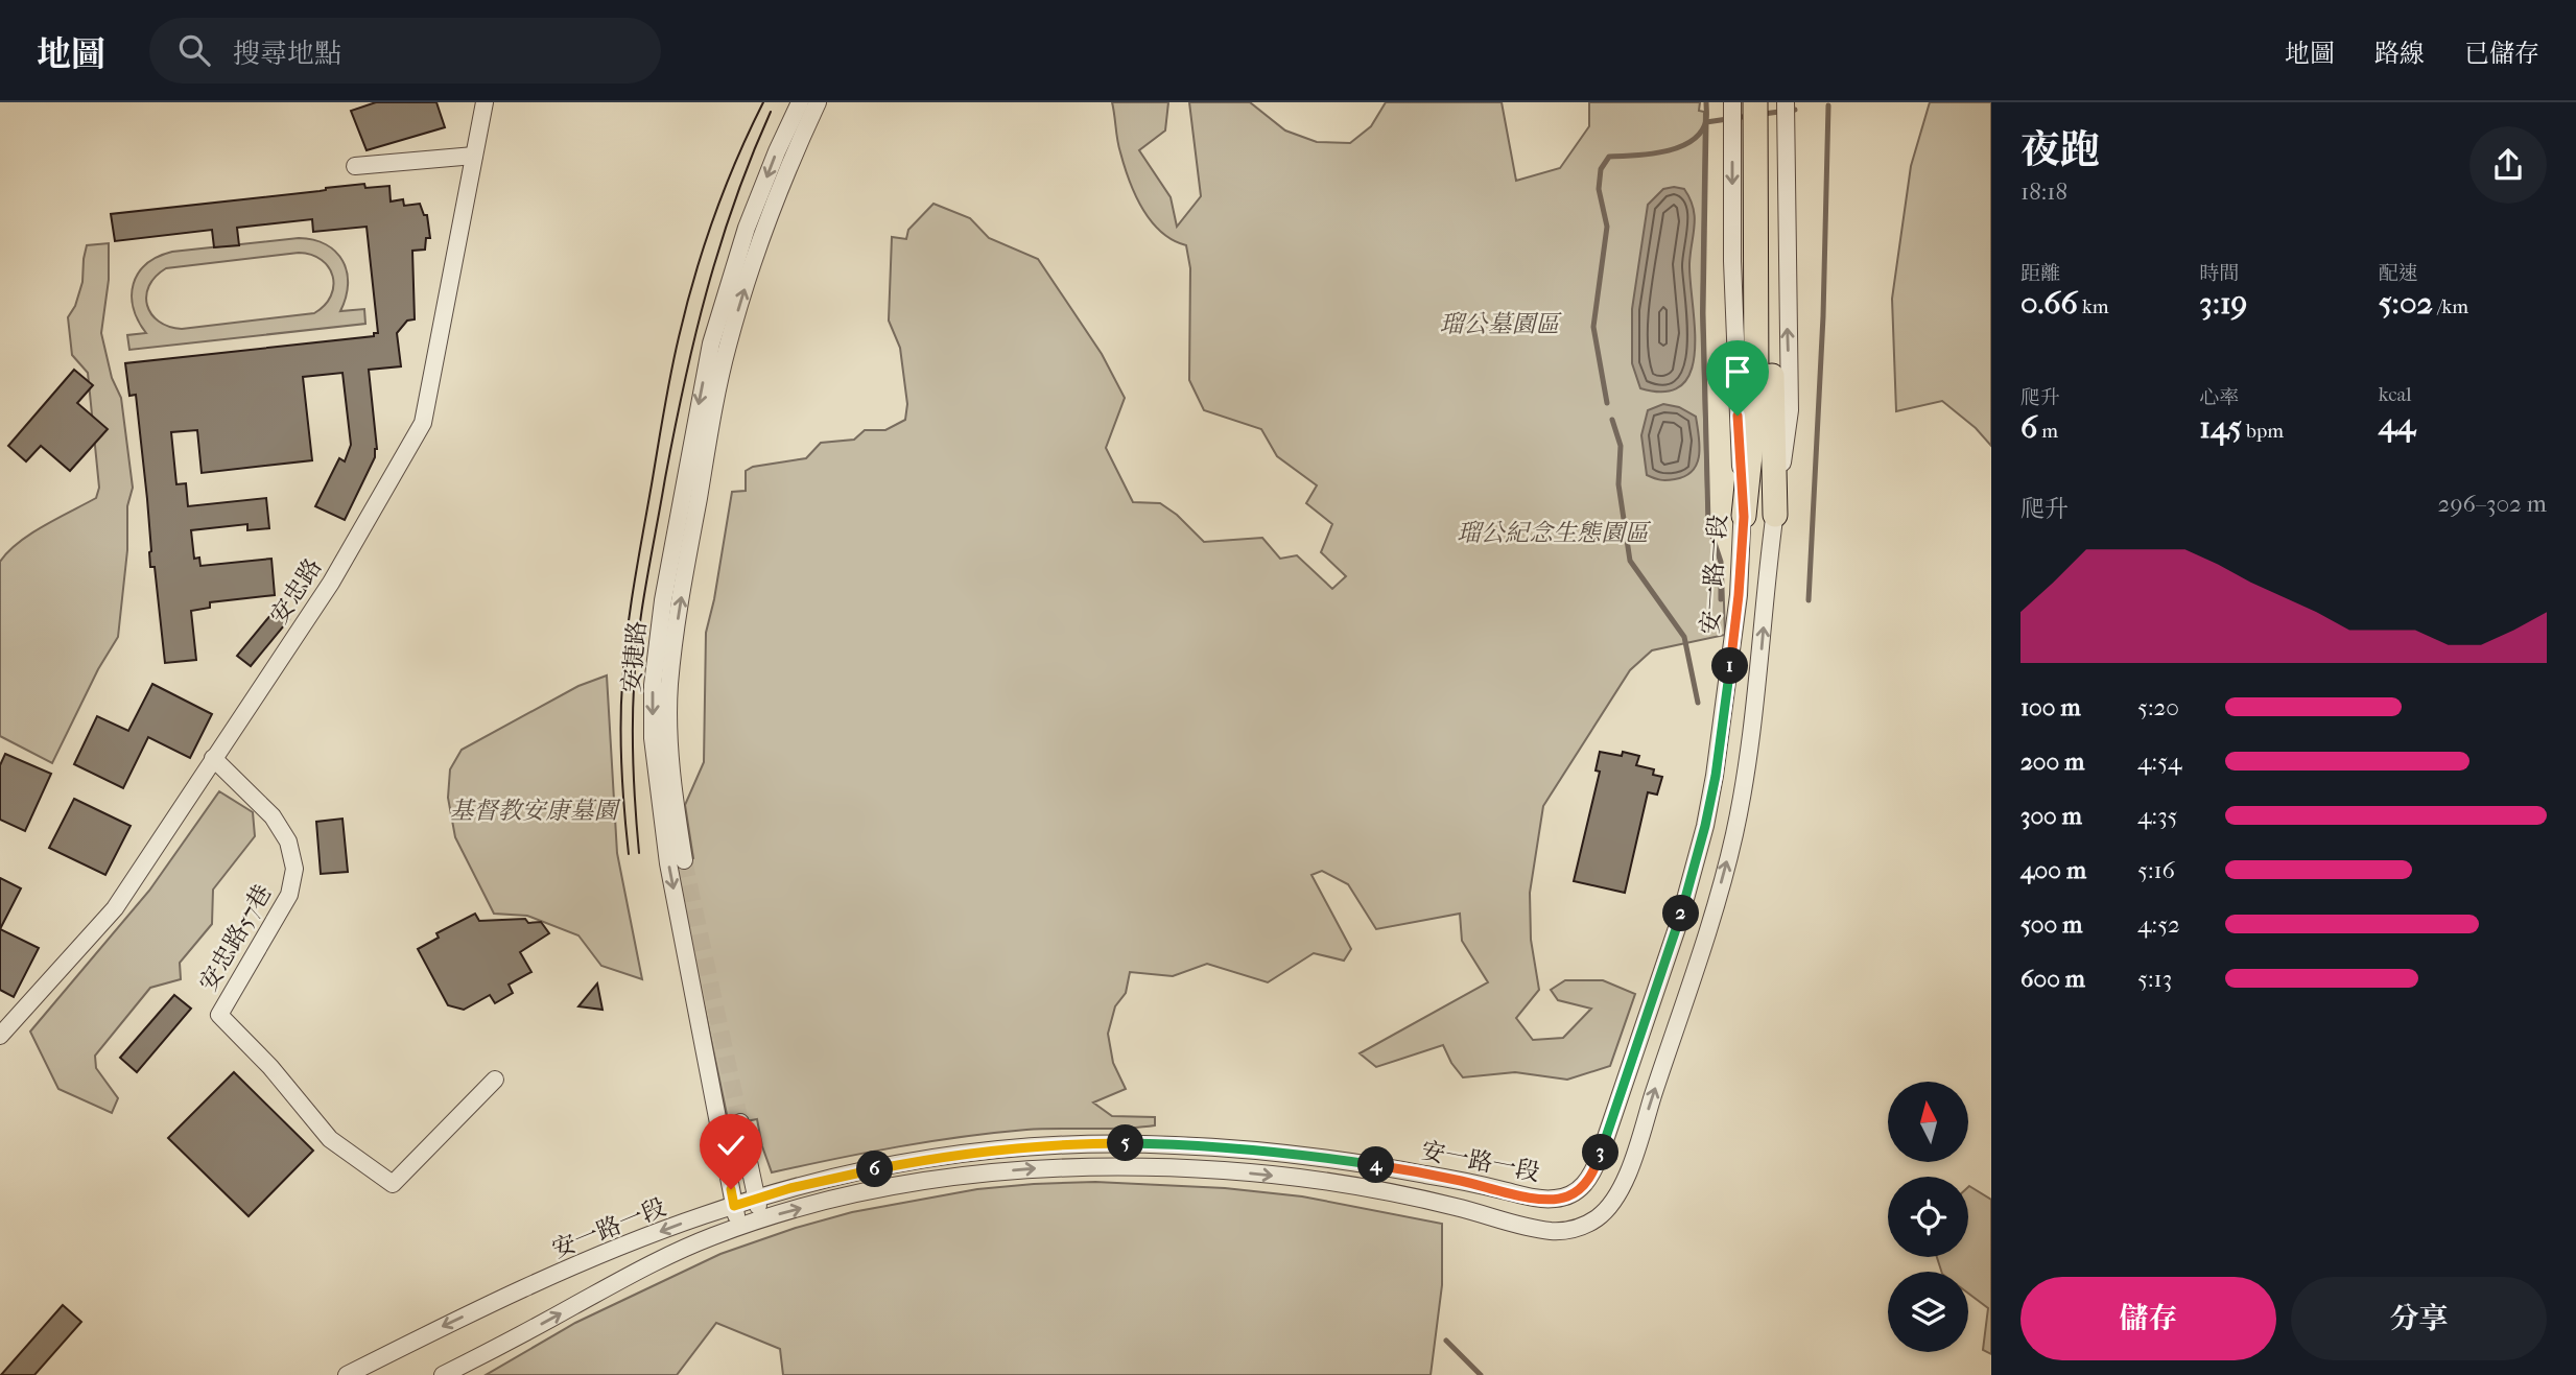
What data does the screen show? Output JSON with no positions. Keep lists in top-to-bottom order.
{
  "streets": {
    "street": [
      "安一路一段",
      "安忠路",
      "安捷路",
      "安忠路57巷"
    ]
  },
  "crossings": [
    ["安一路一段", "安捷路"],
    ["安忠路", "安忠路57巷"]
  ],
  "parks": ["瑠公墓園區", "瑠公紀念生態園區", "基督教安康墓園"],
  "north": "top",
  "page": {
    "header": "地圖",
    "search": "搜尋地點",
    "nav": ["地圖", "路線", "已儲存"],
    "heading": ["夜跑", "18:18"],
    "stats": [
      ["距離", "0.66 km"],
      ["時間", "3:19"],
      ["配速", "5:02 /km"],
      ["爬升", "6 m"],
      ["心率", "145 bpm"],
      ["kcal", "44"]
    ],
    "chart": ["爬升", "296–302 m"],
    "pins": [
      "1",
      "2",
      "5",
      "3",
      "4",
      "6"
    ],
    "list": [
      {
        "name": "100 m",
        "note": "5:20"
      },
      {
        "name": "200 m",
        "note": "4:54"
      },
      {
        "name": "300 m",
        "note": "4:35"
      },
      {
        "name": "400 m",
        "note": "5:16"
      },
      {
        "name": "500 m",
        "note": "4:52"
      },
      {
        "name": "600 m",
        "note": "5:13"
      }
    ],
    "buttons": ["儲存", "分享"]
  }
}
